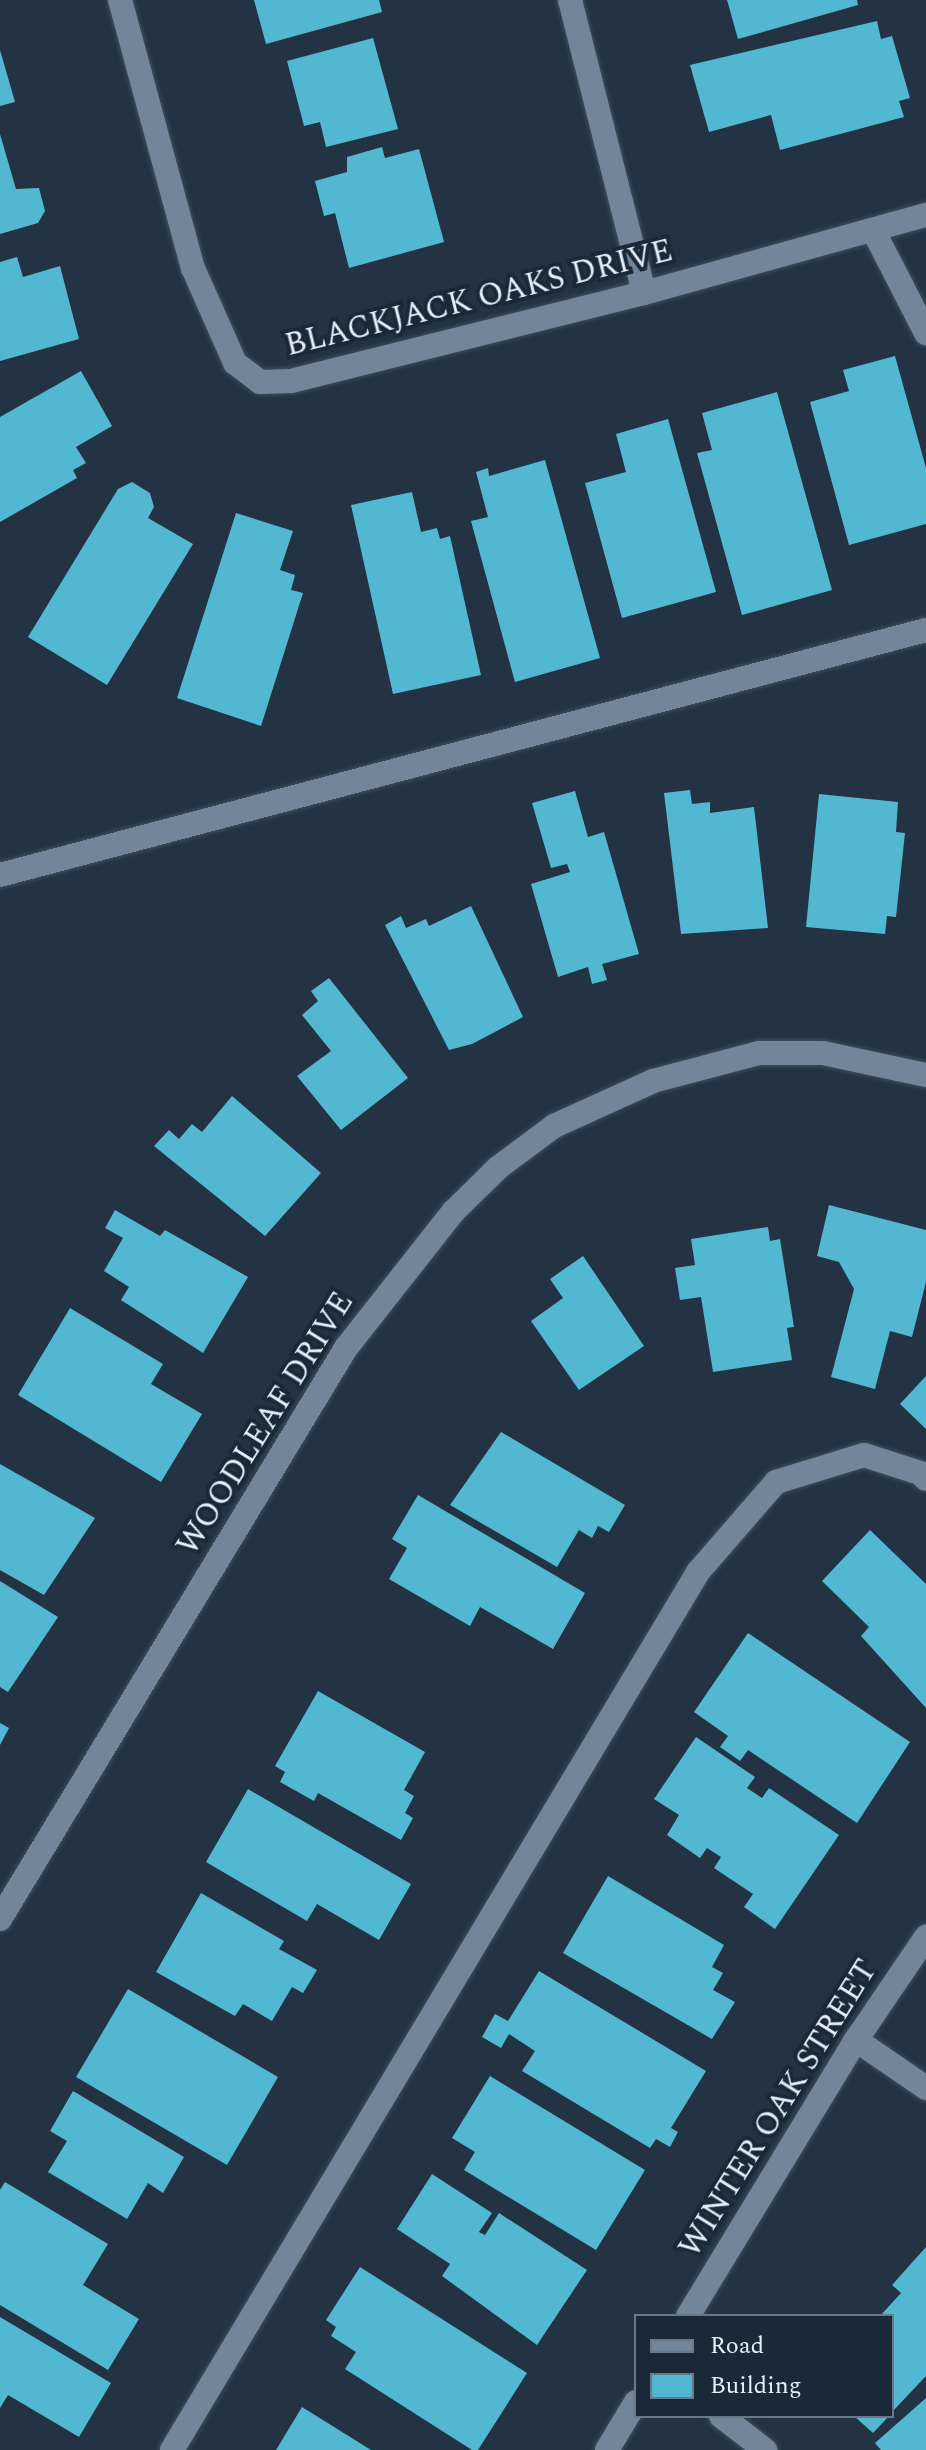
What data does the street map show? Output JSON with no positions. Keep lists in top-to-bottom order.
{
  "streets": {
    "street": ["BLACKJACK OAKS DRIVE", "WOODLEAF DRIVE", "WINTER OAK STREET"]
  },
  "legend": ["Road", "Building"]
}
